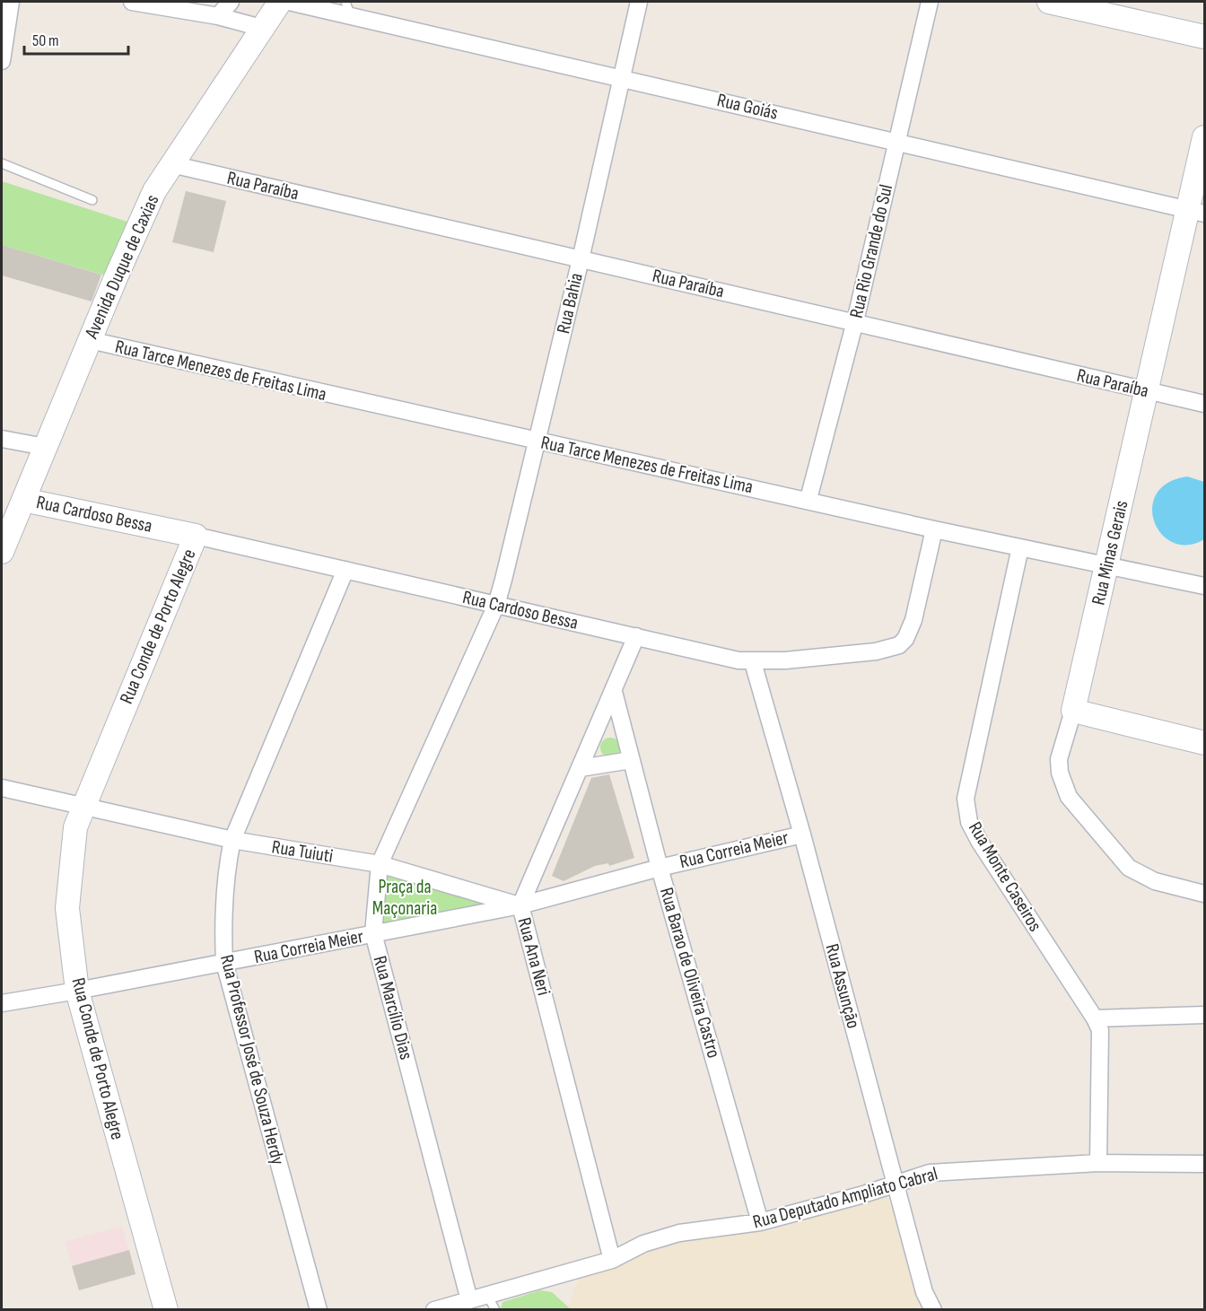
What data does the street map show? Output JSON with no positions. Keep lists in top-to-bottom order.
{
  "streets": {
    "main road": [
      "Avenida Duque de Caxias",
      "Rua Cardoso Bessa",
      "Rua Minas Gerais",
      "Rua Conde de Porto Alegre"
    ],
    "street": [
      "Rua Goiás",
      "Rua Paraíba",
      "Rua Rio Grande do Sul",
      "Rua Bahia",
      "Rua Tarce Menezes de Freitas Lima",
      "Rua Correia Meier",
      "Rua Tuiuti",
      "Rua Monte Caseiros",
      "Rua Ana Neri",
      "Rua Barao de Oliveira Castro",
      "Rua Assunção",
      "Rua Marcílio Dias",
      "Rua Professor José de Souza Herdy",
      "Rua Deputado Ampliato Cabral"
    ]
  },
  "crossings": [
    ["Rua Goiás", "Rua Rio Grande do Sul"],
    ["Rua Goiás", "Rua Bahia"],
    ["Rua Goiás", "Rua Minas Gerais"],
    ["Rua Paraíba", "Rua Rio Grande do Sul"],
    ["Rua Paraíba", "Avenida Duque de Caxias"],
    ["Rua Paraíba", "Rua Bahia"],
    ["Rua Paraíba", "Rua Minas Gerais"],
    ["Rua Rio Grande do Sul", "Rua Tarce Menezes de Freitas Lima"],
    ["Avenida Duque de Caxias", "Rua Tarce Menezes de Freitas Lima"],
    ["Avenida Duque de Caxias", "Rua Cardoso Bessa"],
    ["Rua Bahia", "Rua Tarce Menezes de Freitas Lima"],
    ["Rua Bahia", "Rua Cardoso Bessa"],
    ["Rua Bahia", "Rua Marcílio Dias"],
    ["Rua Tarce Menezes de Freitas Lima", "Rua Cardoso Bessa"],
    ["Rua Tarce Menezes de Freitas Lima", "Rua Minas Gerais"],
    ["Rua Tarce Menezes de Freitas Lima", "Rua Monte Caseiros"],
    ["Rua Cardoso Bessa", "Rua Conde de Porto Alegre"],
    ["Rua Cardoso Bessa", "Rua Ana Neri"],
    ["Rua Cardoso Bessa", "Rua Assunção"],
    ["Rua Cardoso Bessa", "Rua Marcílio Dias"],
    ["Rua Cardoso Bessa", "Rua Professor José de Souza Herdy"],
    ["Rua Conde de Porto Alegre", "Rua Correia Meier"],
    ["Rua Conde de Porto Alegre", "Rua Tuiuti"],
    ["Rua Correia Meier", "Rua Tuiuti"],
    ["Rua Correia Meier", "Rua Ana Neri"],
    ["Rua Correia Meier", "Rua Barao de Oliveira Castro"],
    ["Rua Correia Meier", "Rua Assunção"],
    ["Rua Correia Meier", "Rua Marcílio Dias"],
    ["Rua Correia Meier", "Rua Professor José de Souza Herdy"],
    ["Rua Tuiuti", "Rua Ana Neri"],
    ["Rua Tuiuti", "Rua Marcílio Dias"],
    ["Rua Tuiuti", "Rua Professor José de Souza Herdy"],
    ["Rua Monte Caseiros", "Rua Deputado Ampliato Cabral"],
    ["Rua Ana Neri", "Rua Barao de Oliveira Castro"],
    ["Rua Ana Neri", "Rua Deputado Ampliato Cabral"],
    ["Rua Barao de Oliveira Castro", "Rua Deputado Ampliato Cabral"],
    ["Rua Assunção", "Rua Deputado Ampliato Cabral"],
    ["Rua Marcílio Dias", "Rua Deputado Ampliato Cabral"]
  ],
  "parks": ["Praça da Maçonaria"],
  "scale_bar": "50 m"
}
